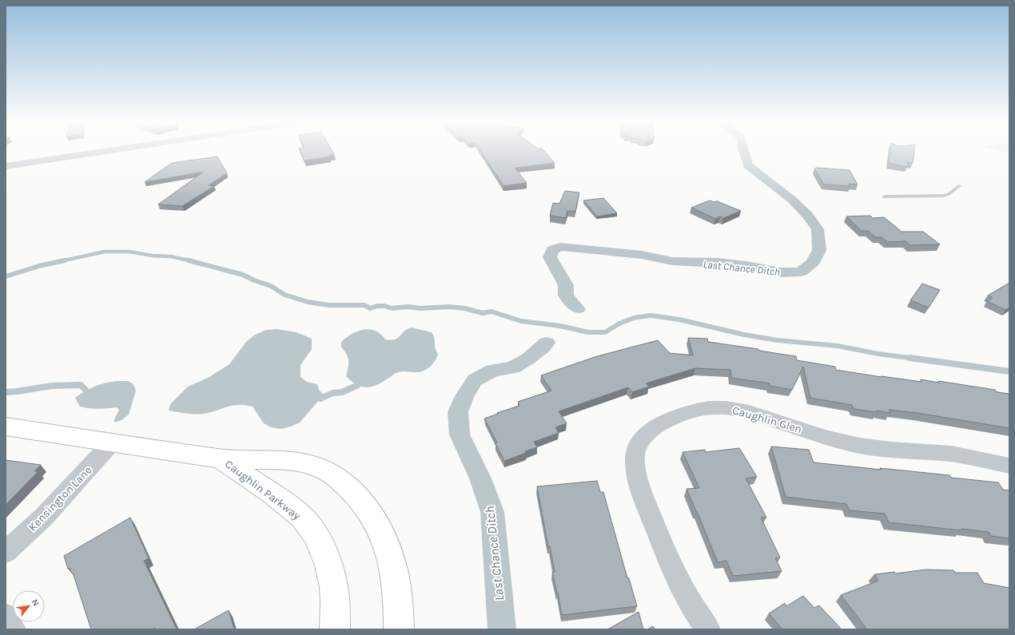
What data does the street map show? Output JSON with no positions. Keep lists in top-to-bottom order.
{
  "streets": {
    "street": ["Caughlin Glen", "Caughlin Parkway", "Kensington Lane"]
  },
  "crossings": [
    ["Caughlin Parkway", "Kensington Lane"]
  ],
  "water": ["Last Chance Ditch"],
  "north": "top right"
}
